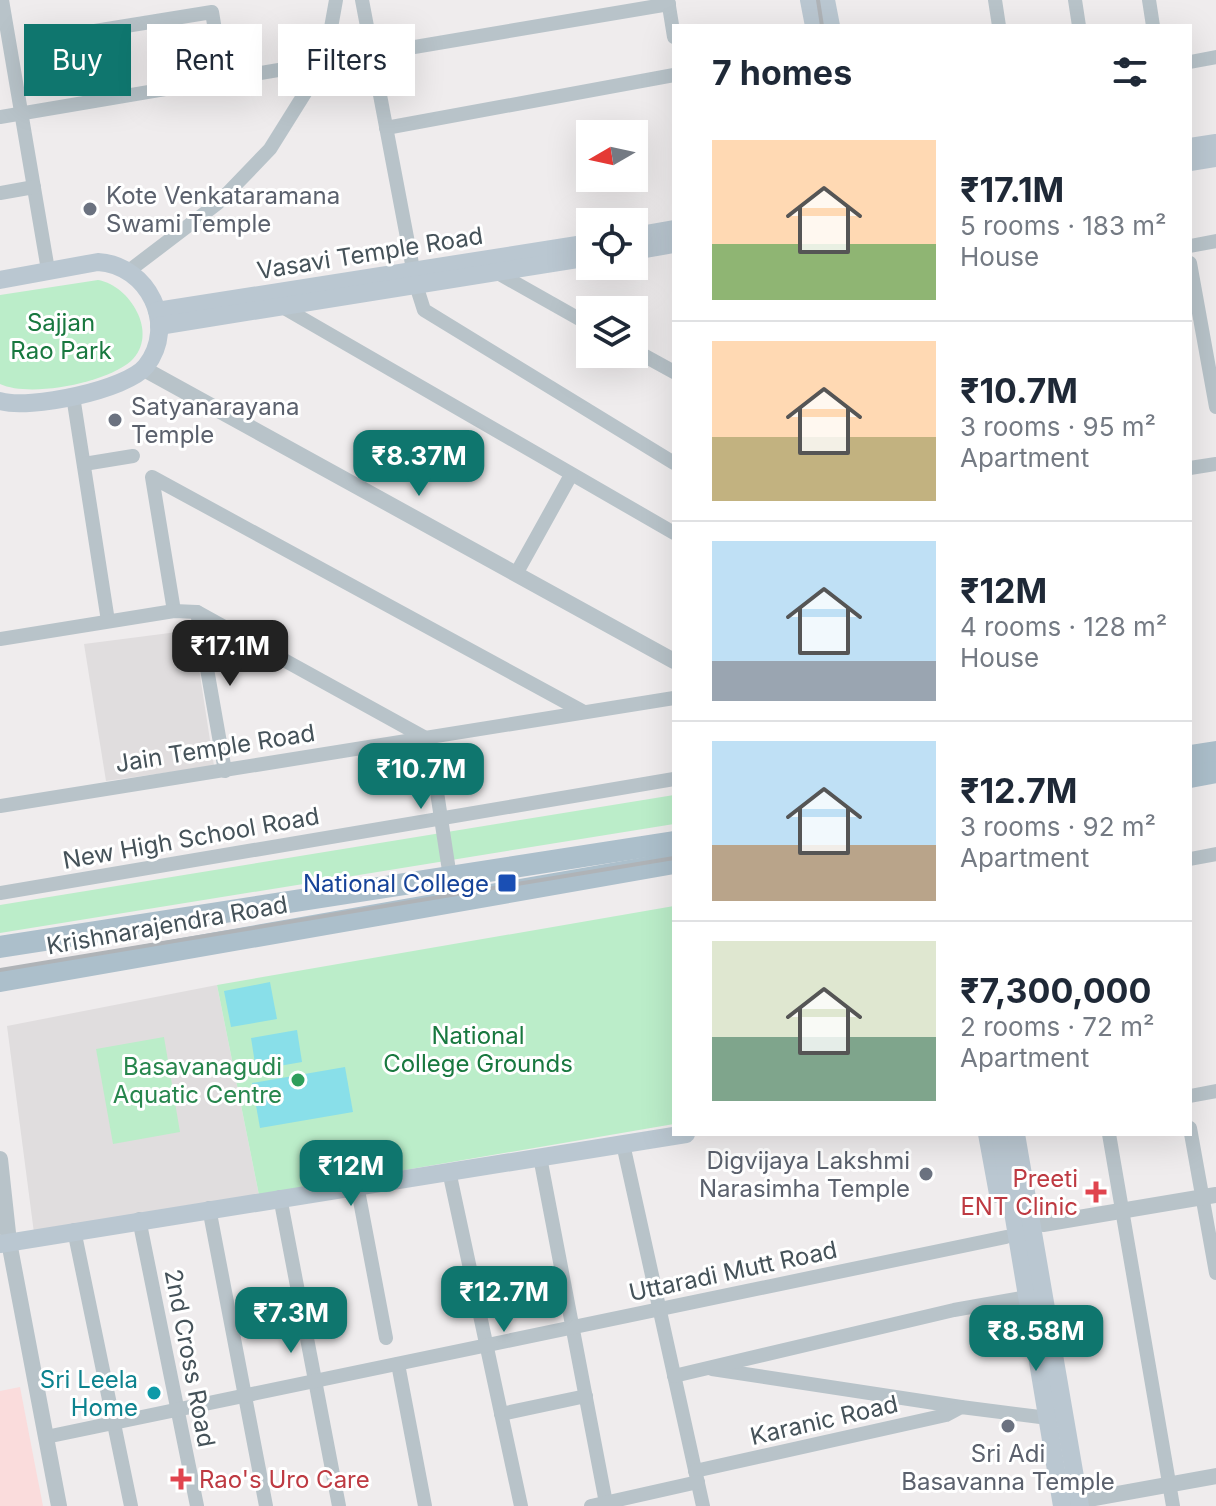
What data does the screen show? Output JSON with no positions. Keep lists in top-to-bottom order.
{
  "streets": {
    "main road": ["Vasavi Temple Road", "Krishnarajendra Road"],
    "street": [
      "Jain Temple Road",
      "New High School Road",
      "Uttaradi Mutt Road",
      "2nd Cross Road",
      "Karanic Road"
    ]
  },
  "crossings": [
    ["Uttaradi Mutt Road", "2nd Cross Road"]
  ],
  "parks": ["Sajjan Rao Park", "National College Grounds"],
  "places": {
    "other": [
      "Kote Venkataramana Swami Temple",
      "Satyanarayana Temple",
      "Basavanagudi Aquatic Centre",
      "Digvijaya Lakshmi Narasimha Temple",
      "Sri Leela Home",
      "Sri Adi Basavanna Temple"
    ],
    "transit": ["National College"],
    "health": ["Preeti ENT Clinic", "Rao's Uro Care"]
  },
  "north": "left",
  "page": {
    "chip": ["Buy", "Rent", "Filters"],
    "heading": "7 homes",
    "list": [
      {
        "name": "₹17.1M",
        "note": "5 rooms · 183 m² · House"
      },
      {
        "name": "₹10.7M",
        "note": "3 rooms · 95 m² · Apartment"
      },
      {
        "name": "₹12M",
        "note": "4 rooms · 128 m² · House"
      },
      {
        "name": "₹12.7M",
        "note": "3 rooms · 92 m² · Apartment"
      },
      {
        "name": "₹7,300,000",
        "note": "2 rooms · 72 m² · Apartment"
      }
    ],
    "price": [
      "₹8.37M",
      "₹17.1M",
      "₹10.7M",
      "₹12M",
      "₹12.7M",
      "₹7.3M",
      "₹8.58M"
    ]
  }
}
